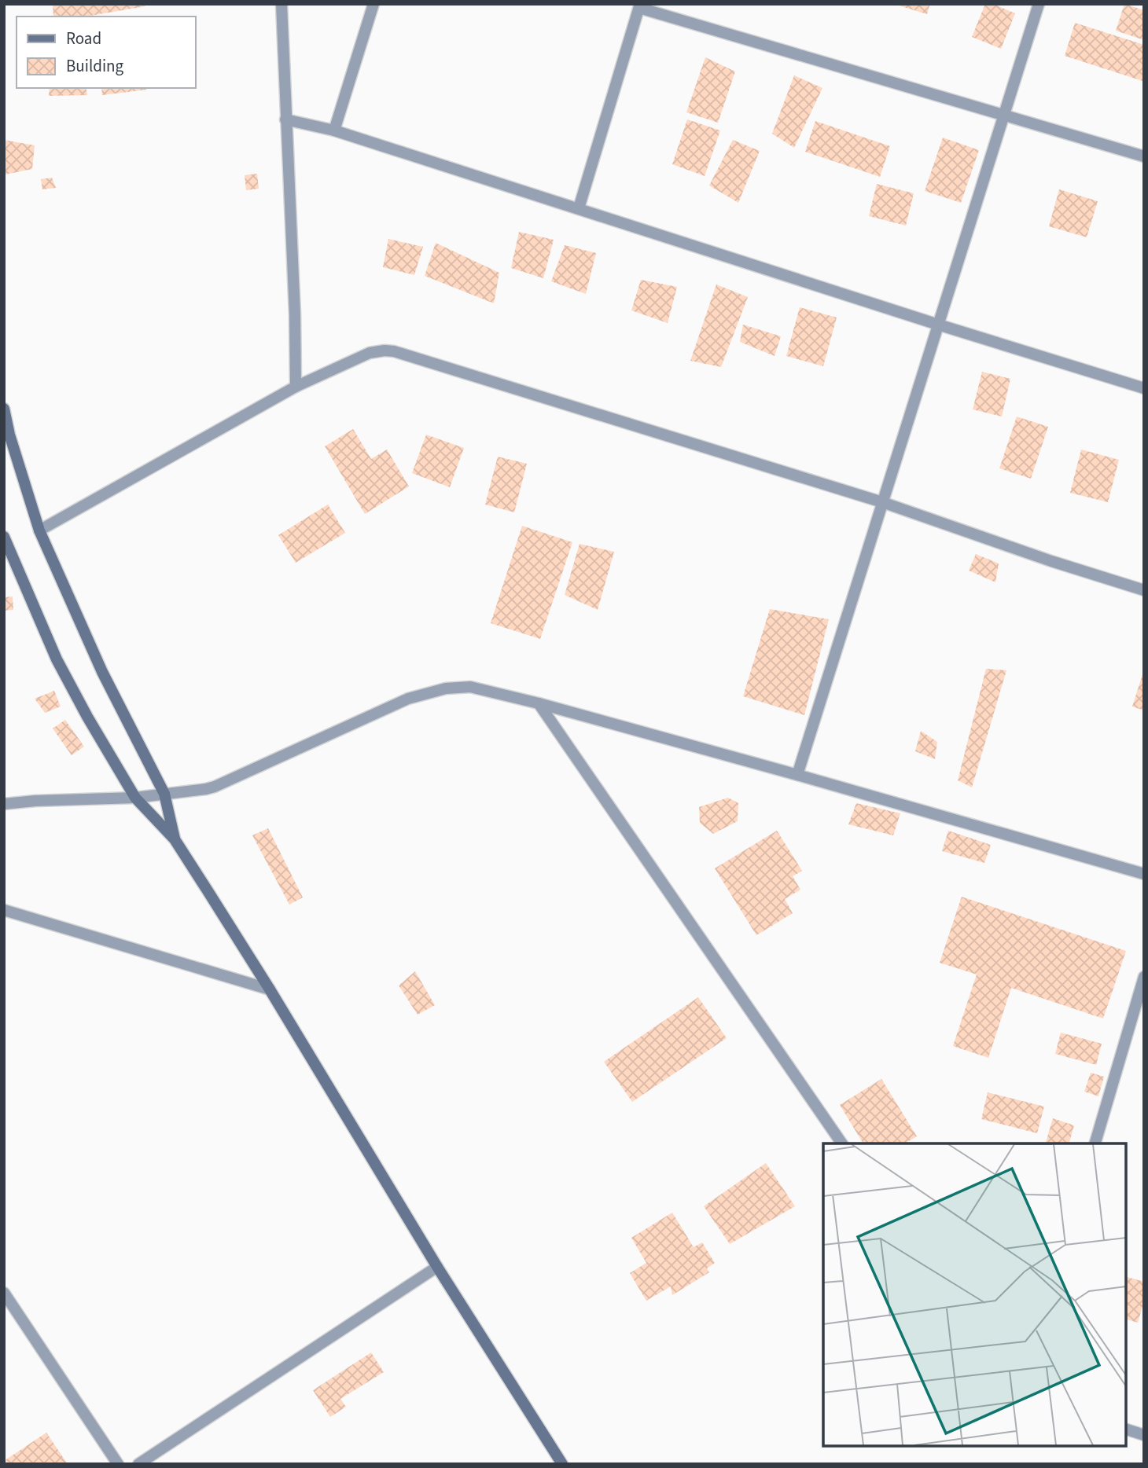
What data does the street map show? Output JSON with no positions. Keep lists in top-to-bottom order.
{
  "legend": ["Road", "Building"]
}
